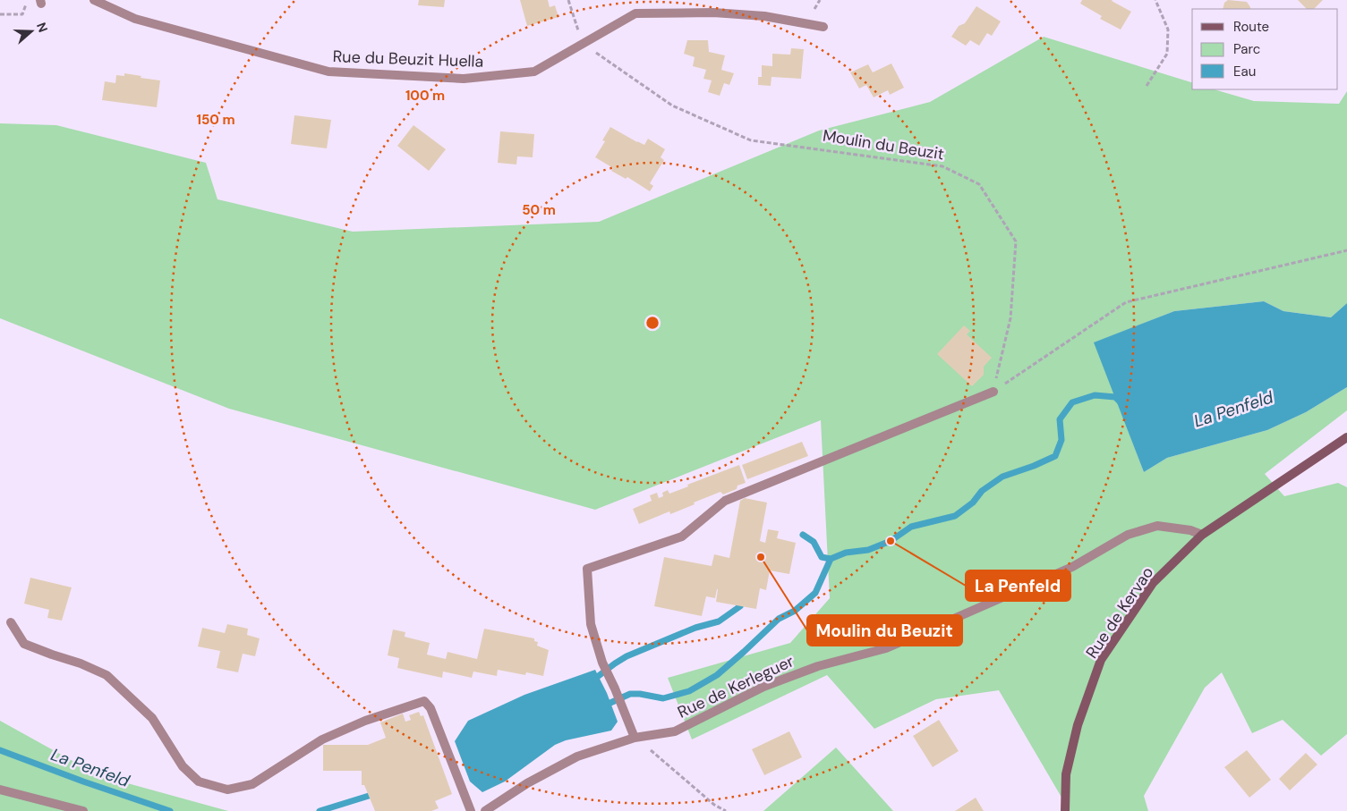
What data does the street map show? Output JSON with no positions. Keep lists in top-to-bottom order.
{
  "streets": {
    "main road": ["Rue de Kervao"],
    "street": ["Rue du Beuzit Huella", "Rue de Kerleguer"],
    "path": ["Moulin du Beuzit"]
  },
  "crossings": [
    ["Rue du Beuzit Huella", "Moulin du Beuzit"],
    ["Rue de Kervao", "Rue de Kerleguer"]
  ],
  "water": ["La Penfeld"],
  "places": ["La Penfeld", "Moulin du Beuzit"],
  "legend": ["Route", "Parc", "Eau"],
  "north": "right",
  "rings": ["100 m", "150 m", "50 m"]
}
